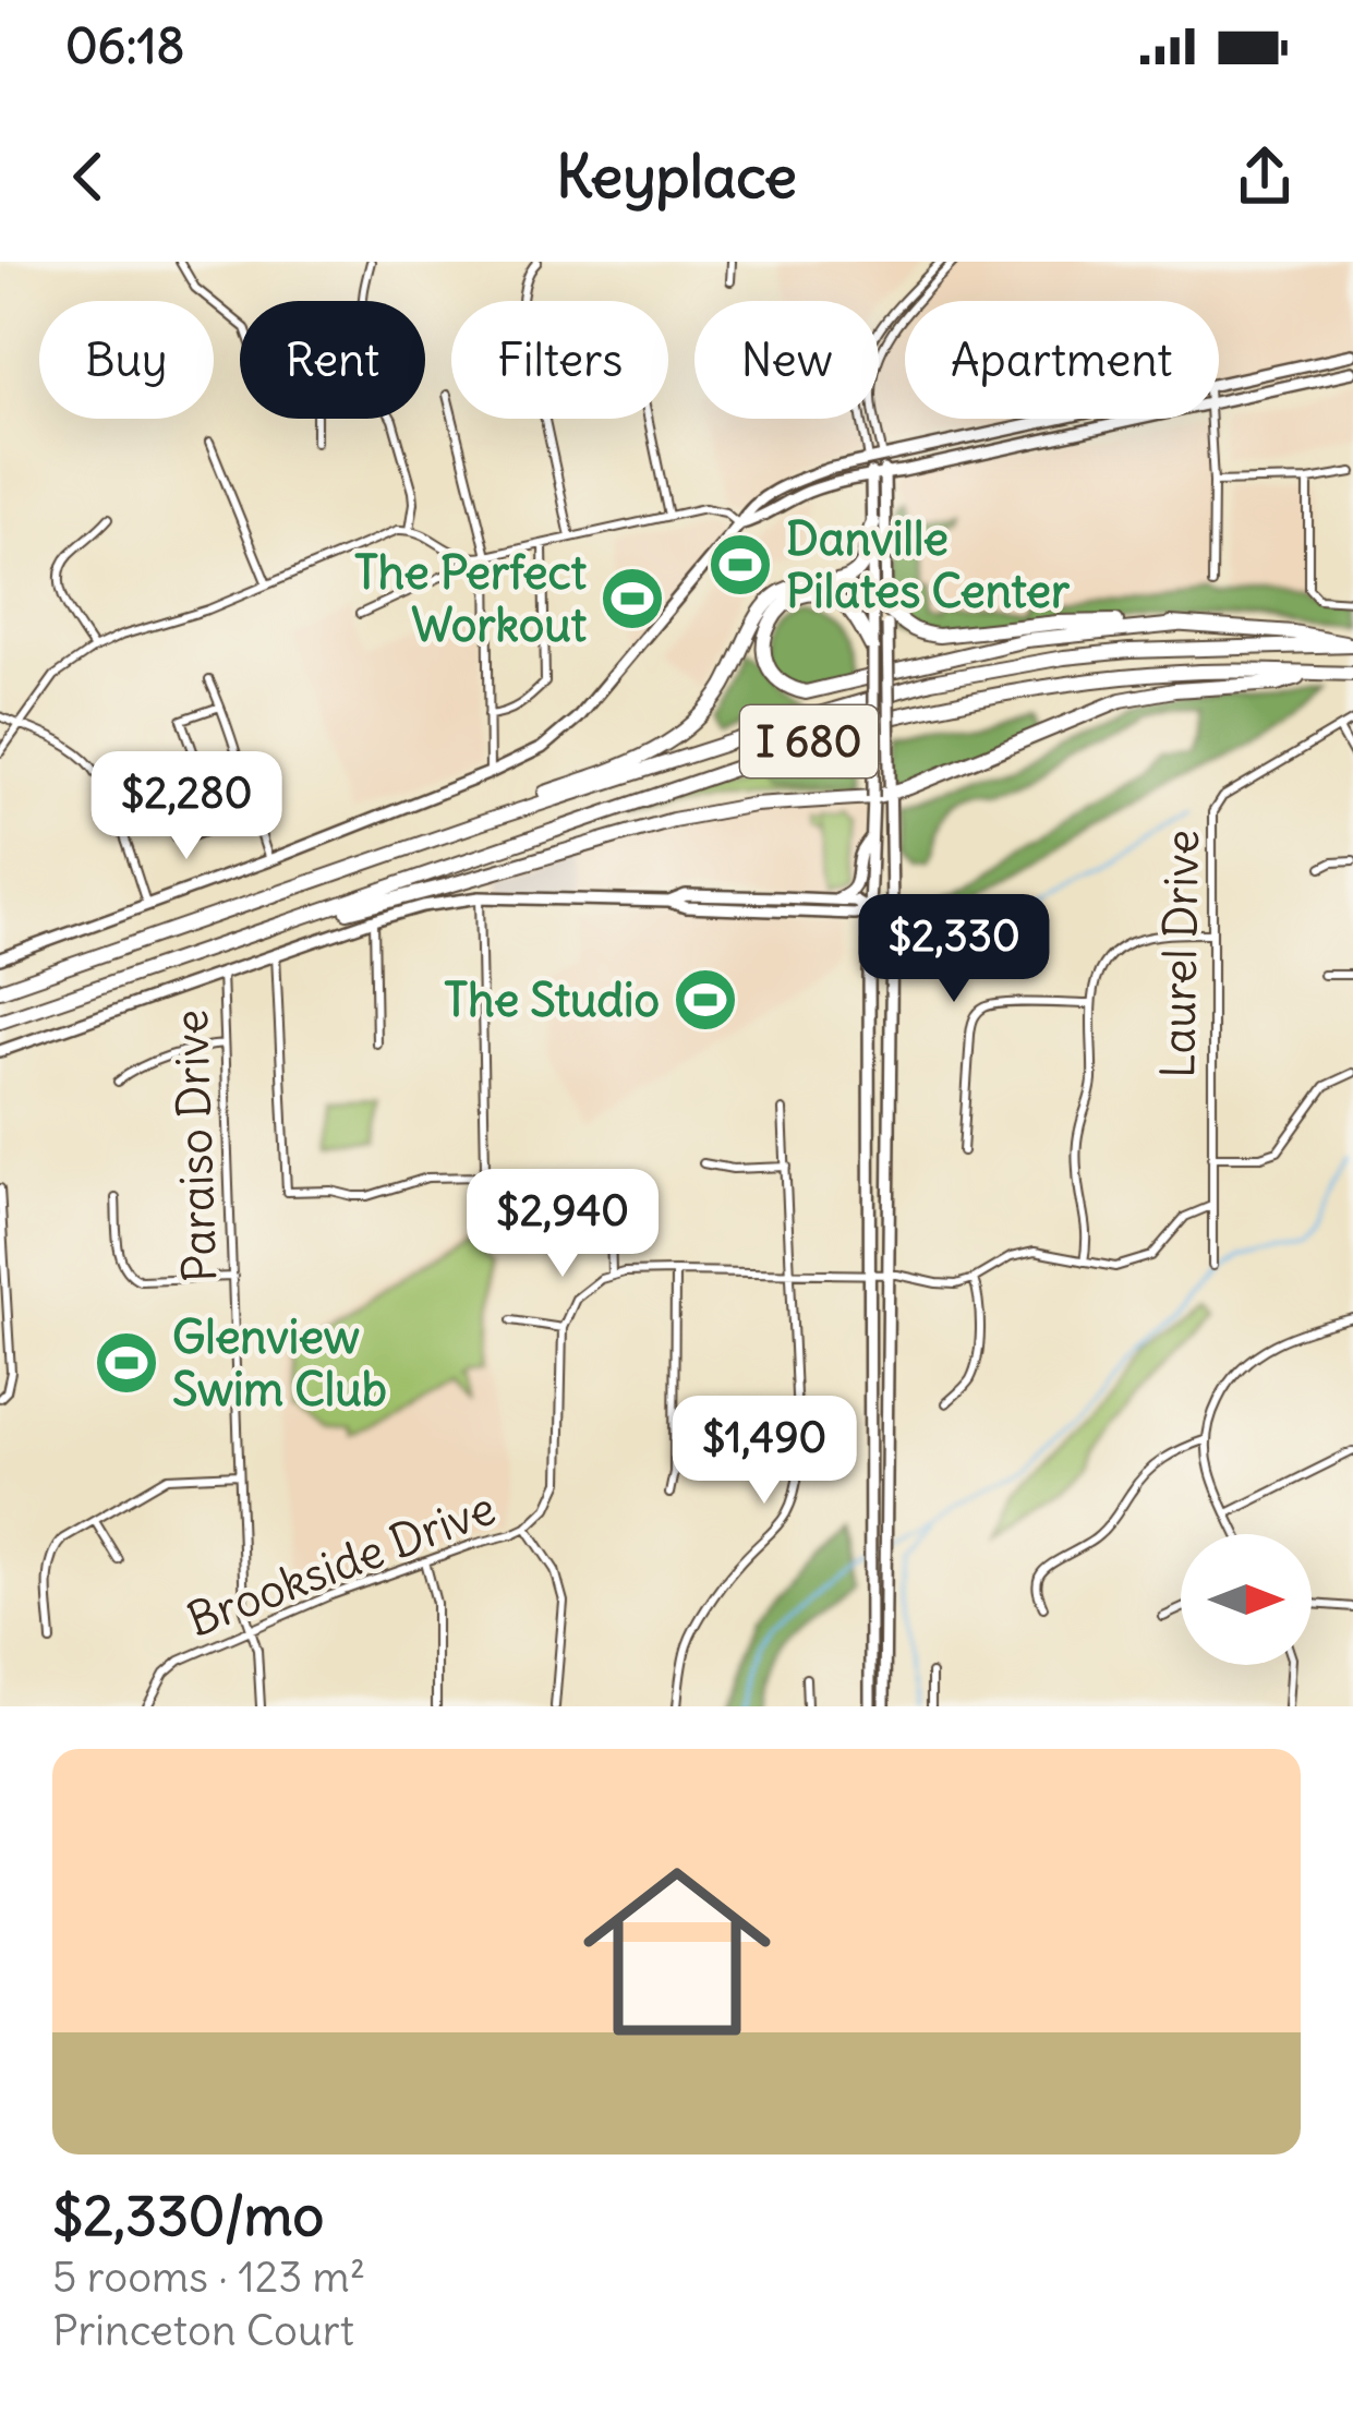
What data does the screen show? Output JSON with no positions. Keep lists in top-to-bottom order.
{
  "streets": {
    "highway": ["I 680"],
    "street": ["Laurel Drive", "Paraiso Drive", "Brookside Drive"]
  },
  "crossings": [
    ["Paraiso Drive", "Brookside Drive"]
  ],
  "places": {
    "sports": [
      "Danville Pilates Center",
      "The Perfect Workout",
      "The Studio",
      "Glenview Swim Club"
    ]
  },
  "north": "right",
  "page": {
    "status": "06:18",
    "header": "Keyplace",
    "chip": [
      "Buy",
      "Rent",
      "Filters",
      "New",
      "Apartment"
    ],
    "price": [
      "$2,280",
      "$2,330",
      "$2,940",
      "$1,490"
    ],
    "list": [
      {
        "name": "$2,330/mo",
        "note": "5 rooms · 123 m² · Princeton Court"
      }
    ]
  }
}
